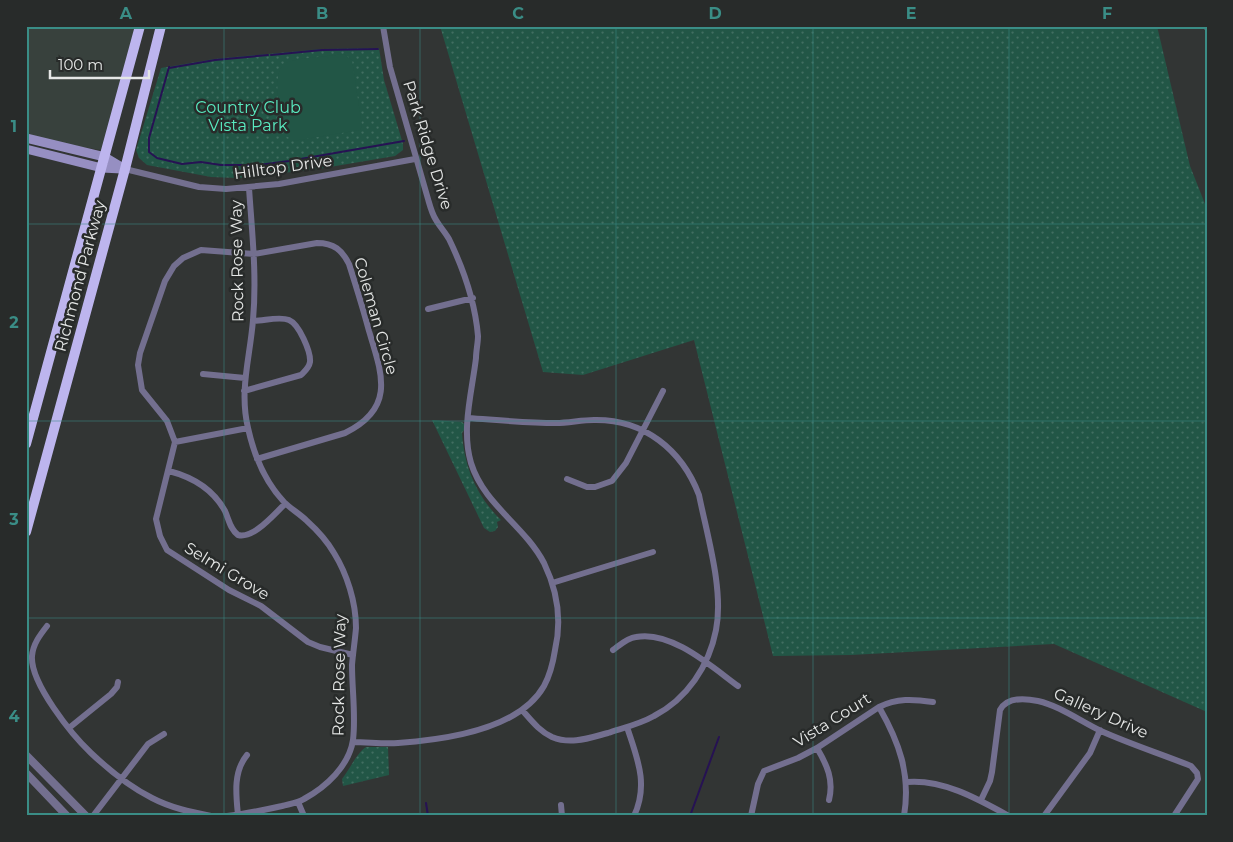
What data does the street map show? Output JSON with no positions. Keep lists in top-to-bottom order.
{
  "streets": {
    "highway": ["Richmond Parkway"],
    "main road": ["Hilltop Drive"],
    "street": [
      "Park Ridge Drive",
      "Rock Rose Way",
      "Coleman Circle",
      "Selmi Grove",
      "Gallery Drive",
      "Vista Court"
    ]
  },
  "crossings": [
    ["Park Ridge Drive", "Hilltop Drive"],
    ["Park Ridge Drive", "Rock Rose Way"],
    ["Hilltop Drive", "Rock Rose Way"],
    ["Hilltop Drive", "Richmond Parkway"],
    ["Rock Rose Way", "Coleman Circle"],
    ["Rock Rose Way", "Selmi Grove"]
  ],
  "parks": ["Country Club Vista Park"],
  "scale_bar": "100 m",
  "grid": {
    "columns": [
      "A",
      "B",
      "C",
      "D",
      "E",
      "F"
    ],
    "rows": [
      "1",
      "2",
      "3",
      "4"
    ]
  }
}
